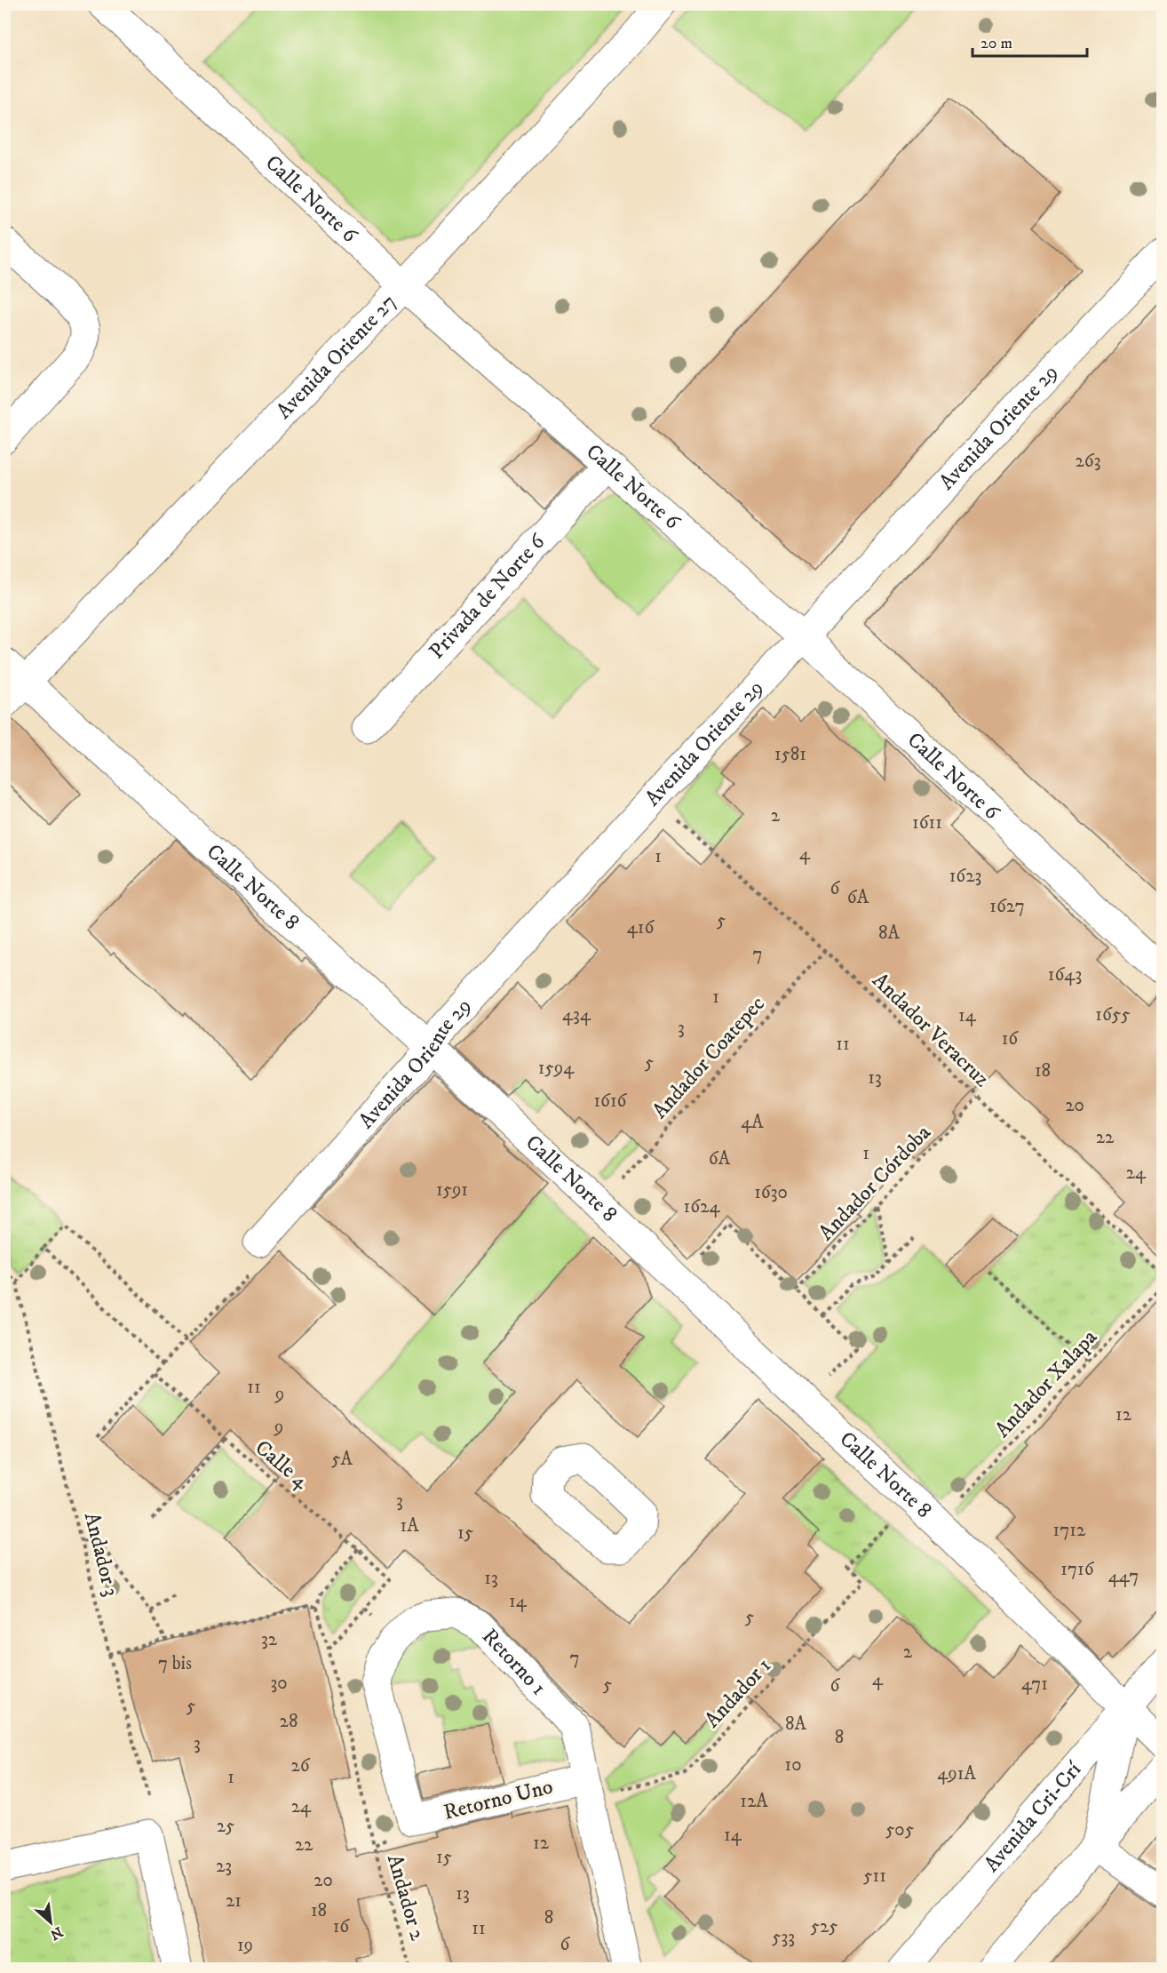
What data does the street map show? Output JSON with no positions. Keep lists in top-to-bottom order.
{
  "streets": {
    "street": [
      "Calle Norte 6",
      "Avenida Oriente 27",
      "Avenida Oriente 29",
      "Privada de Norte 6",
      "Calle Norte 8",
      "Retorno 1",
      "Retorno Uno",
      "Avenida Cri-Crí"
    ],
    "path": [
      "Andador Veracruz",
      "Andador Coatepec",
      "Andador Córdoba",
      "Andador Xalapa",
      "Calle 4",
      "Andador 3",
      "Andador 1",
      "Andador 2"
    ]
  },
  "crossings": [
    ["Calle Norte 6", "Avenida Oriente 27"],
    ["Calle Norte 6", "Avenida Oriente 29"],
    ["Calle Norte 6", "Privada de Norte 6"],
    ["Avenida Oriente 27", "Calle Norte 8"],
    ["Avenida Oriente 29", "Calle Norte 8"],
    ["Calle Norte 8", "Avenida Cri-Crí"],
    ["Andador Veracruz", "Andador Coatepec"],
    ["Andador Veracruz", "Andador Córdoba"],
    ["Retorno 1", "Retorno Uno"]
  ],
  "house_numbers": [
    "263",
    "1581",
    "2",
    "1611",
    "4",
    "1",
    "1623",
    "6",
    "6A",
    "1627",
    "5",
    "416",
    "8A",
    "7",
    "1643",
    "1",
    "434",
    "1655",
    "14",
    "3",
    "16",
    "11",
    "5",
    "1594",
    "18",
    "13",
    "1616",
    "20",
    "4A",
    "22",
    "1",
    "6A",
    "24",
    "1591",
    "1630",
    "1624",
    "11",
    "9",
    "12",
    "9",
    "5A",
    "3",
    "1A",
    "1712",
    "15",
    "1716",
    "447",
    "13",
    "14",
    "5",
    "32",
    "2",
    "7",
    "7 bis",
    "4",
    "30",
    "471",
    "5",
    "6",
    "5",
    "28",
    "8A",
    "8",
    "3",
    "10",
    "26",
    "491A",
    "1",
    "12A",
    "24",
    "25",
    "505",
    "14",
    "12",
    "22",
    "15",
    "23",
    "511",
    "20",
    "13",
    "21",
    "18",
    "8",
    "16",
    "525",
    "11",
    "533",
    "6",
    "19"
  ],
  "scale_bar": "20 m",
  "north": "bottom right"
}
